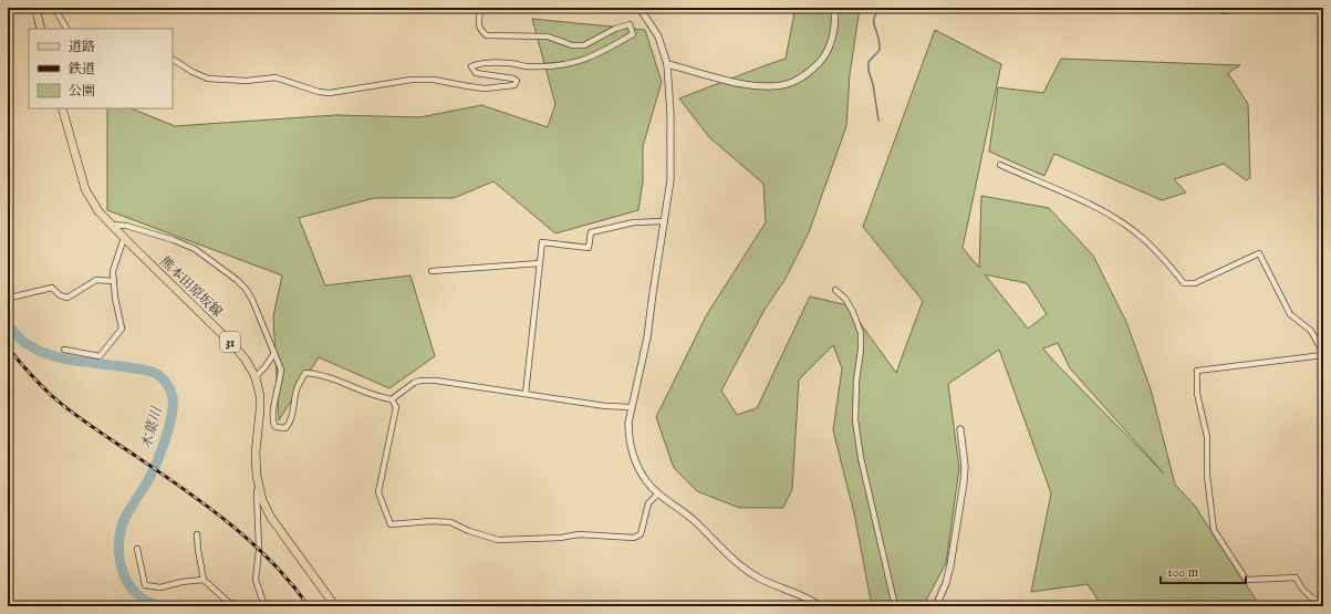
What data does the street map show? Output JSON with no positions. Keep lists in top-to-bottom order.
{
  "streets": {
    "main road": ["熊本田原坂線", "31"]
  },
  "water": ["木葉川"],
  "legend": ["道路", "鉄道", "公園"],
  "scale_bar": "100 m"
}
